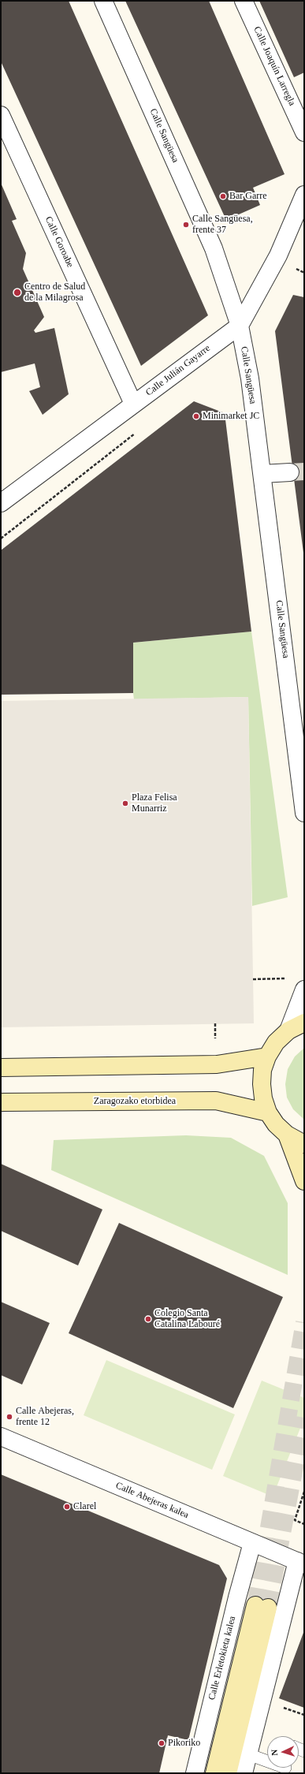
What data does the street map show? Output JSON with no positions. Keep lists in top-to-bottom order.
{
  "streets": {
    "main road": ["Zaragozako etorbidea", "Calle Erletokieta kalea"],
    "street": [
      "Calle Joaquín Larregla",
      "Calle Sangüesa",
      "Calle Goroabe",
      "Calle Julián Gayarre",
      "Calle Abejeras kalea"
    ]
  },
  "crossings": [
    ["Calle Sangüesa", "Calle Julián Gayarre"],
    ["Calle Goroabe", "Calle Julián Gayarre"],
    ["Calle Abejeras kalea", "Calle Erletokieta kalea"]
  ],
  "places": [
    "Bar Garre",
    "Calle Sangüesa, frente 37",
    "Centro de Salud de la Milagrosa",
    "Minimarket JC",
    "Plaza Felisa Munarriz",
    "Colegio Santa Catalina Labouré",
    "Calle Abejeras, frente 12",
    "Clarel",
    "Pikoriko"
  ],
  "north": "left"
}
